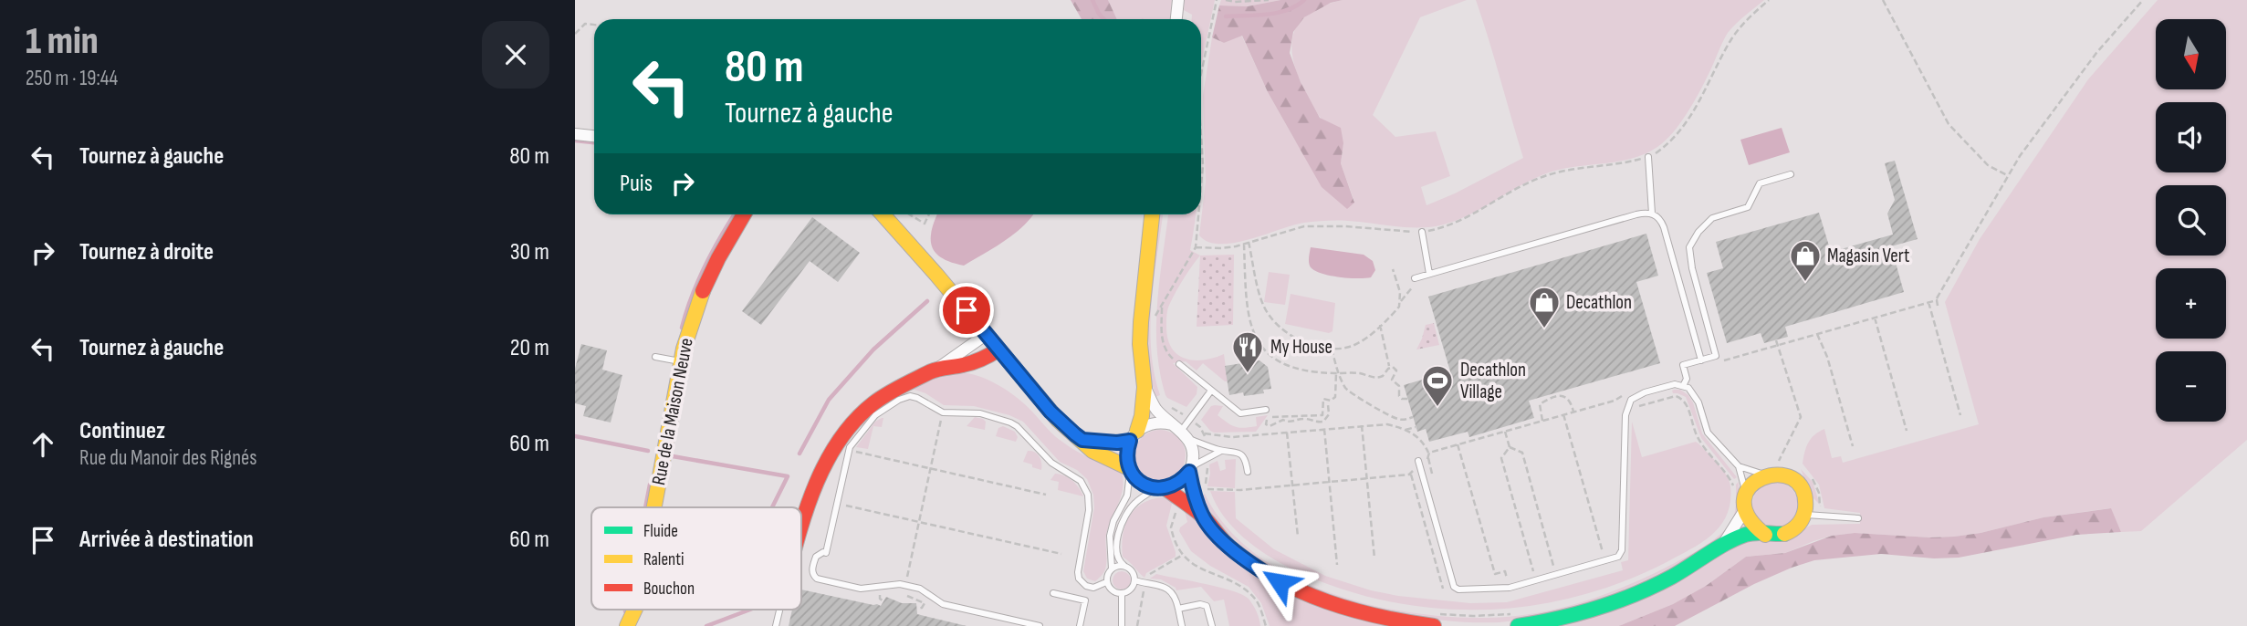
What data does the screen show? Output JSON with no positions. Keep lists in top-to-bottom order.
{
  "streets": {
    "street": ["Rue de la Maison Neuve"]
  },
  "places": {
    "shop": ["Magasin Vert", "Decathlon"],
    "restaurant": ["My House"],
    "sports": ["Decathlon Village"]
  },
  "legend": ["Fluide", "Ralenti", "Bouchon"],
  "north": "bottom",
  "page": {
    "heading": ["1 min", "250 m · 19:44"],
    "map_buttons": ["+", "−"],
    "turn": ["80 m", "Tournez à gauche"],
    "list": [
      {
        "name": "Tournez à gauche",
        "value": "80 m"
      },
      {
        "name": "Tournez à droite",
        "value": "30 m"
      },
      {
        "name": "Tournez à gauche",
        "value": "20 m"
      },
      {
        "name": "Continuez",
        "note": "Rue du Manoir des Rignés",
        "value": "60 m"
      },
      {
        "name": "Arrivée à destination",
        "value": "60 m"
      }
    ],
    "then": "Puis"
  }
}
